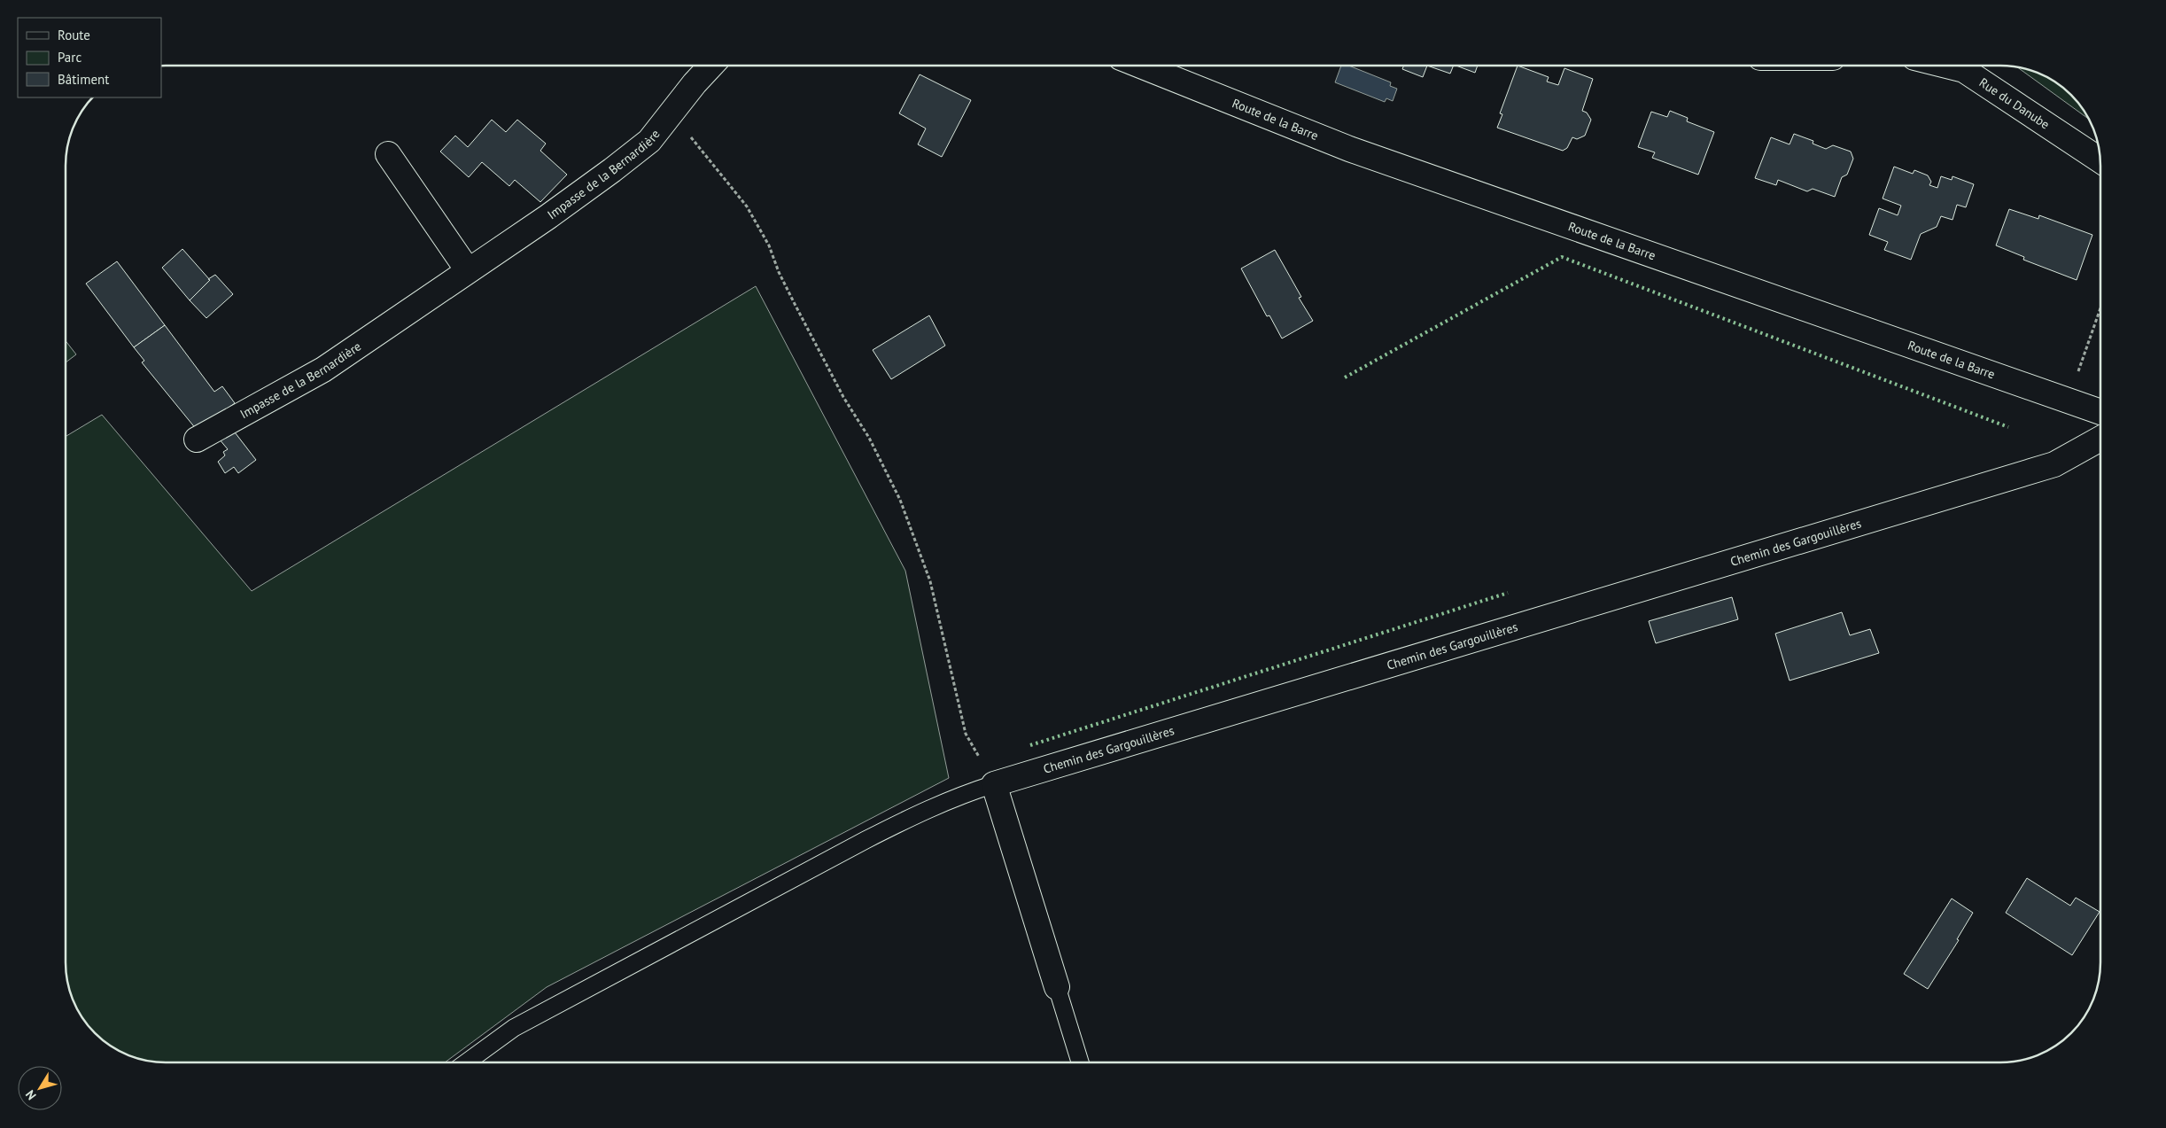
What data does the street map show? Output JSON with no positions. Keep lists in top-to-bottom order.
{
  "streets": {
    "street": [
      "Rue du Danube",
      "Route de la Barre",
      "Impasse de la Bernardière",
      "Chemin des Gargouillères"
    ]
  },
  "legend": ["Route", "Parc", "Bâtiment"],
  "north": "bottom left"
}
